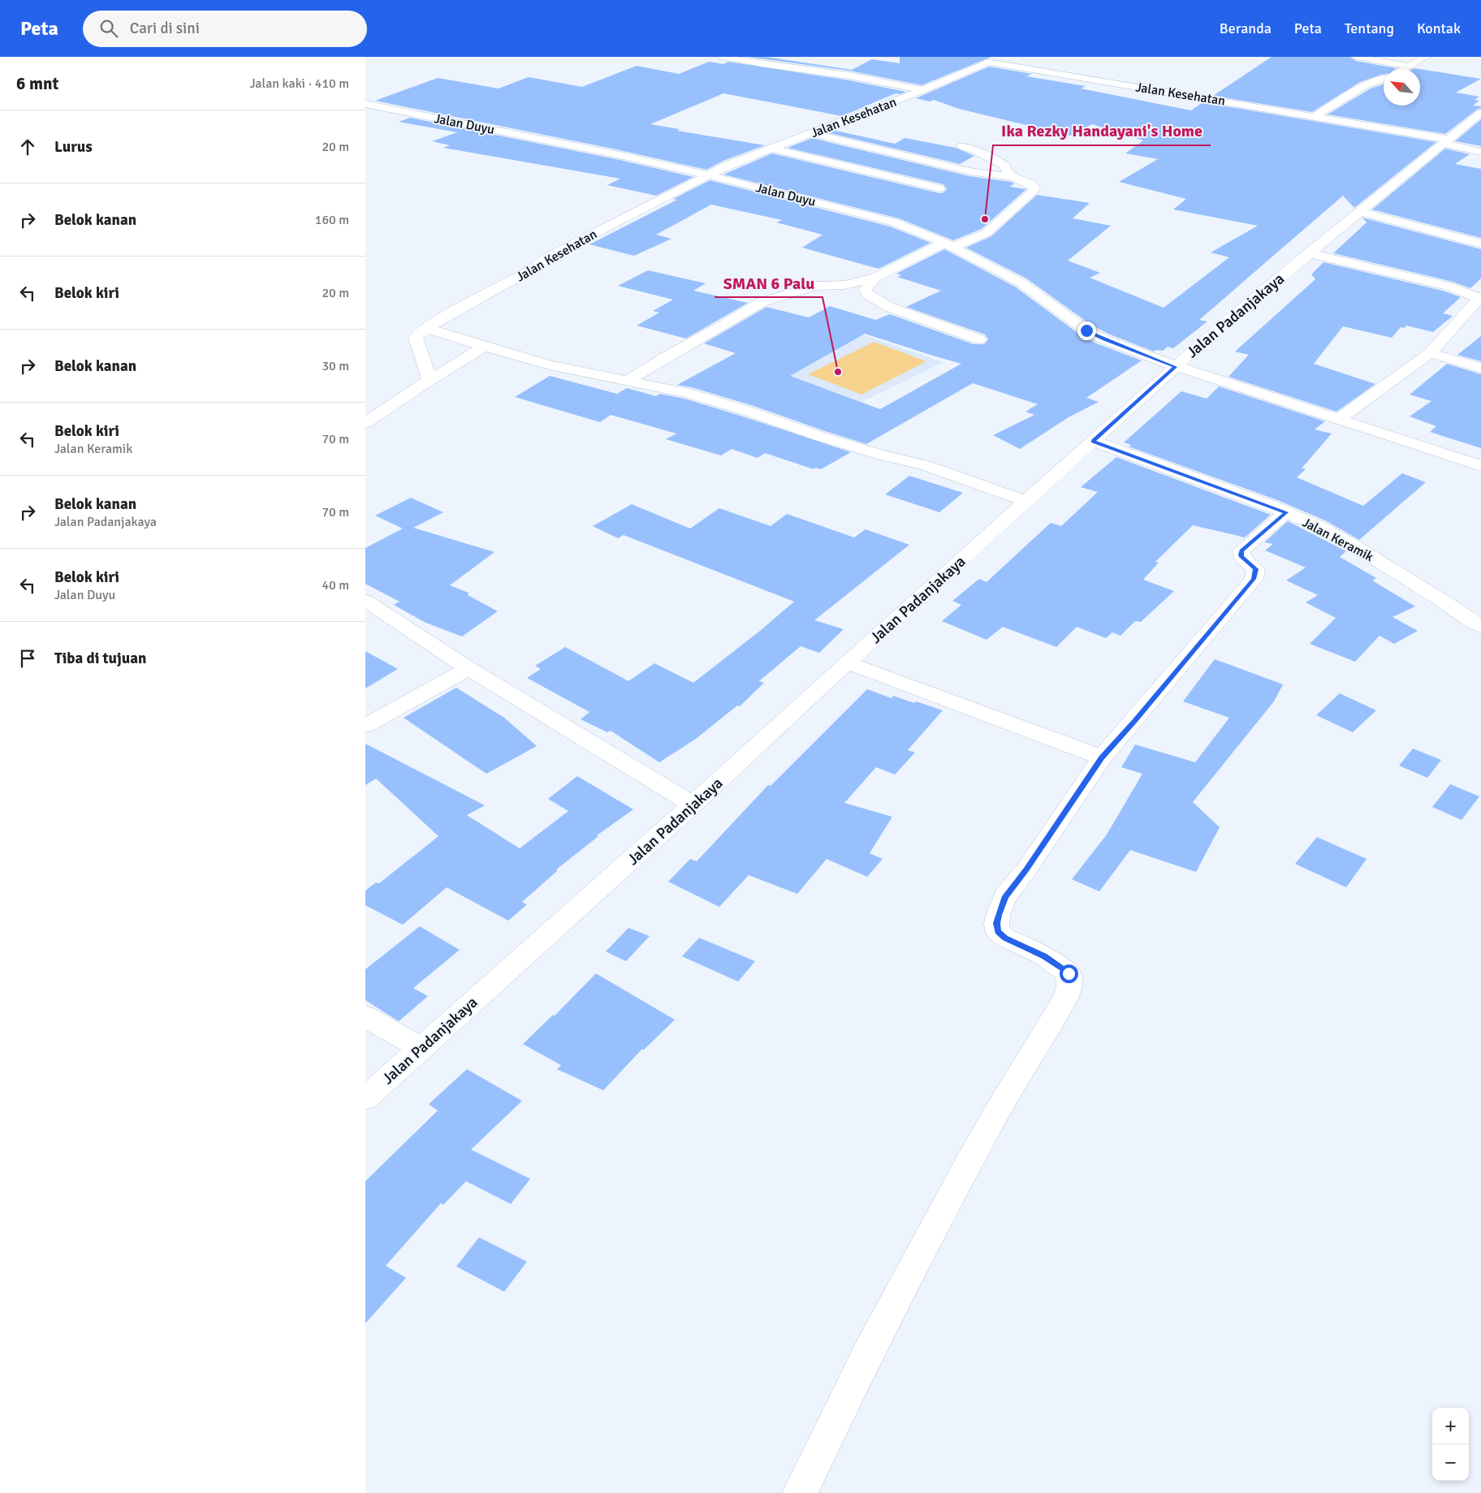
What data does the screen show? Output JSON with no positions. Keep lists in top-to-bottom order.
{
  "streets": {
    "street": [
      "Jalan Kesehatan",
      "Jalan Duyu",
      "Jalan Padanjakaya",
      "Jalan Keramik"
    ]
  },
  "crossings": [
    ["Jalan Kesehatan", "Jalan Duyu"],
    ["Jalan Kesehatan", "Jalan Padanjakaya"],
    ["Jalan Duyu", "Jalan Padanjakaya"],
    ["Jalan Padanjakaya", "Jalan Keramik"]
  ],
  "places": ["Ika Rezky Handayani's Home", "SMAN 6 Palu"],
  "north": "top left",
  "page": {
    "header": "Peta",
    "search": "Cari di sini",
    "nav": [
      "Beranda",
      "Peta",
      "Tentang",
      "Kontak"
    ],
    "heading": ["6 mnt", "Jalan kaki · 410 m"],
    "list": [
      ["Lurus", "20 m"],
      ["Belok kanan", "160 m"],
      ["Belok kiri", "20 m"],
      ["Belok kanan", "30 m"],
      ["Belok kiri", "Jalan Keramik", "70 m"],
      ["Belok kanan", "Jalan Padanjakaya", "70 m"],
      ["Belok kiri", "Jalan Duyu", "40 m"],
      "Tiba di tujuan"
    ],
    "map_buttons": ["+", "−"]
  }
}
